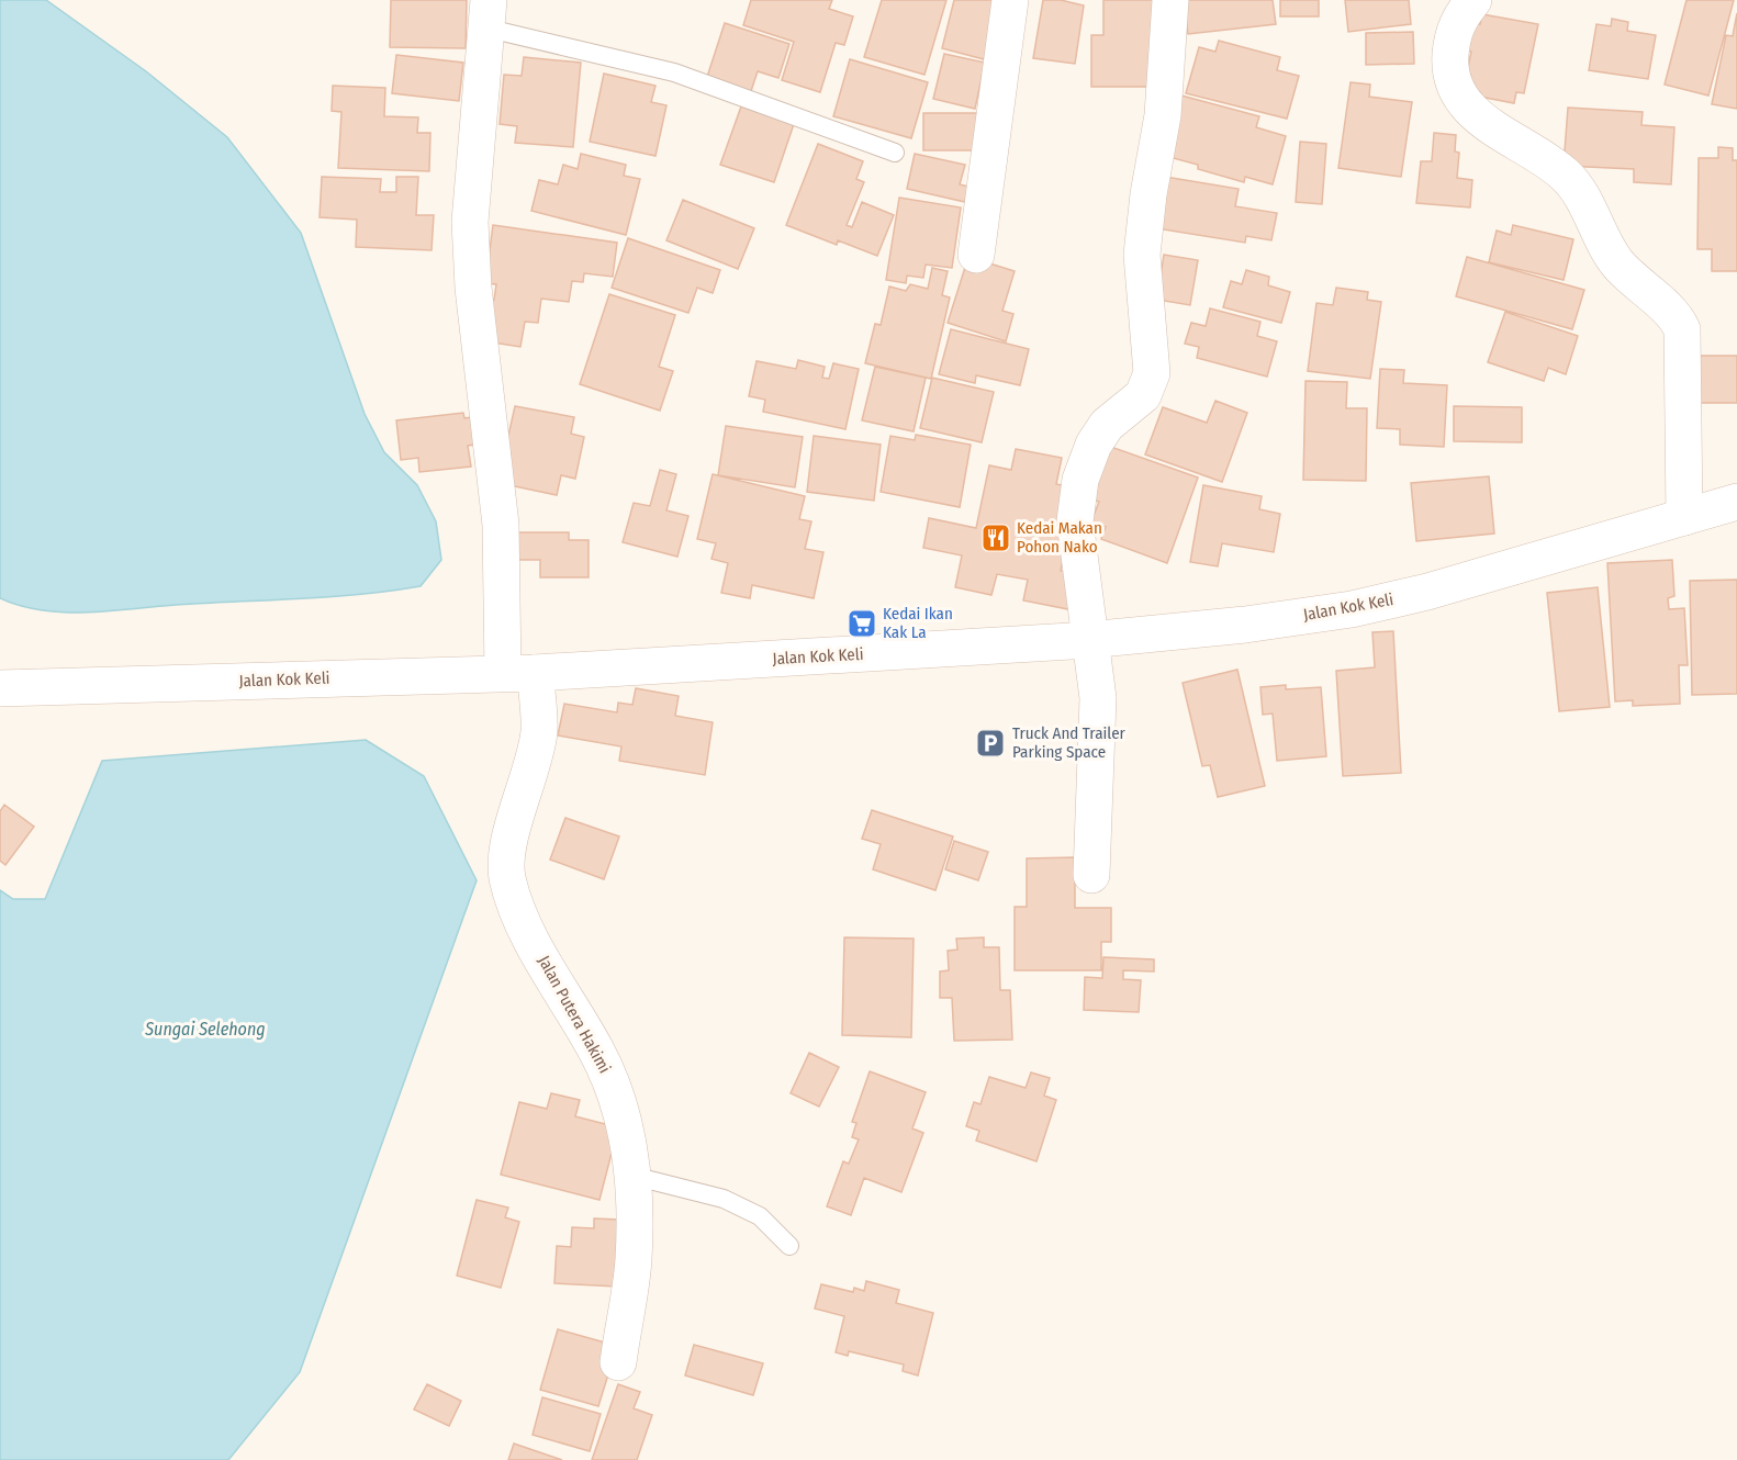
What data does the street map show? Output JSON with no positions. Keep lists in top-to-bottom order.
{
  "streets": {
    "street": ["Jalan Kok Keli", "Jalan Putera Hakimi"]
  },
  "crossings": [
    ["Jalan Kok Keli", "Jalan Putera Hakimi"]
  ],
  "water": ["Sungai Selehong"],
  "places": {
    "restaurant": ["Kedai Makan Pohon Nako"],
    "supermarket": ["Kedai Ikan Kak La"],
    "parking": ["Truck And Trailer Parking Space"]
  }
}
